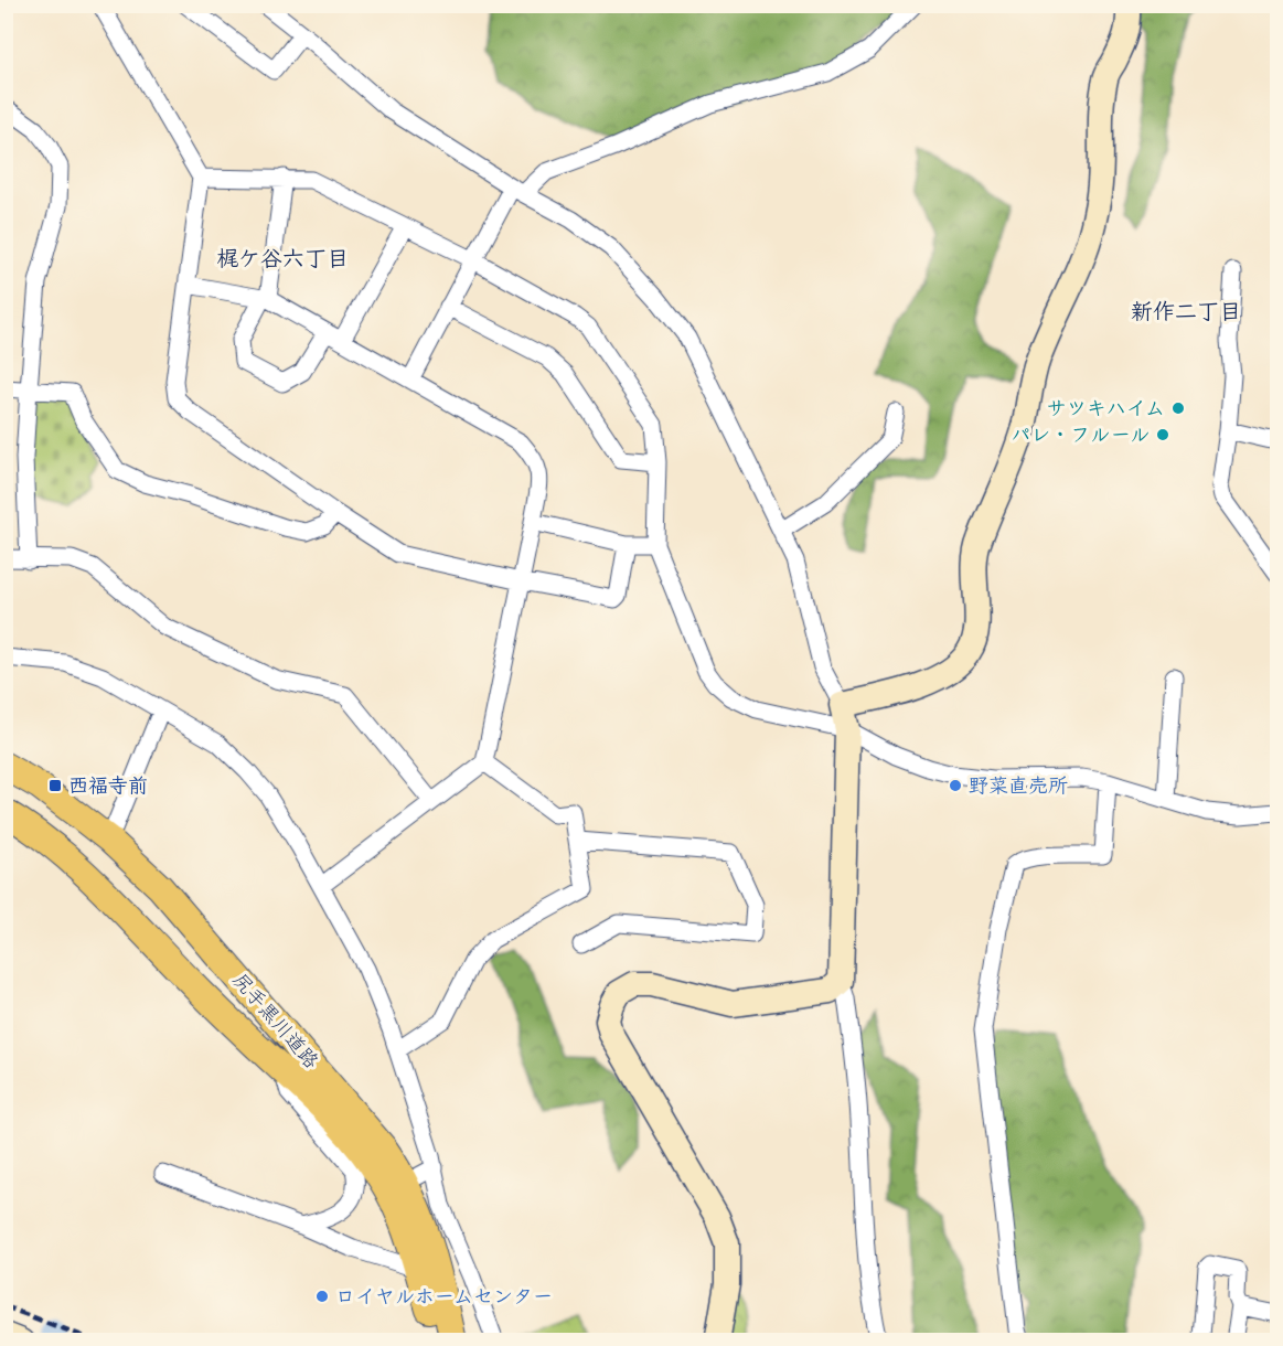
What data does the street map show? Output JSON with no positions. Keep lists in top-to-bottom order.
{
  "streets": {
    "main road": ["尻手黒川道路"]
  },
  "districts": ["梶ケ谷六丁目", "新作二丁目"],
  "places": {
    "other": [
      "サツキハイム",
      "パレ・フルール",
      "野菜直売所",
      "ロイヤルホームセンター"
    ],
    "transit": ["西福寺前"]
  }
}
